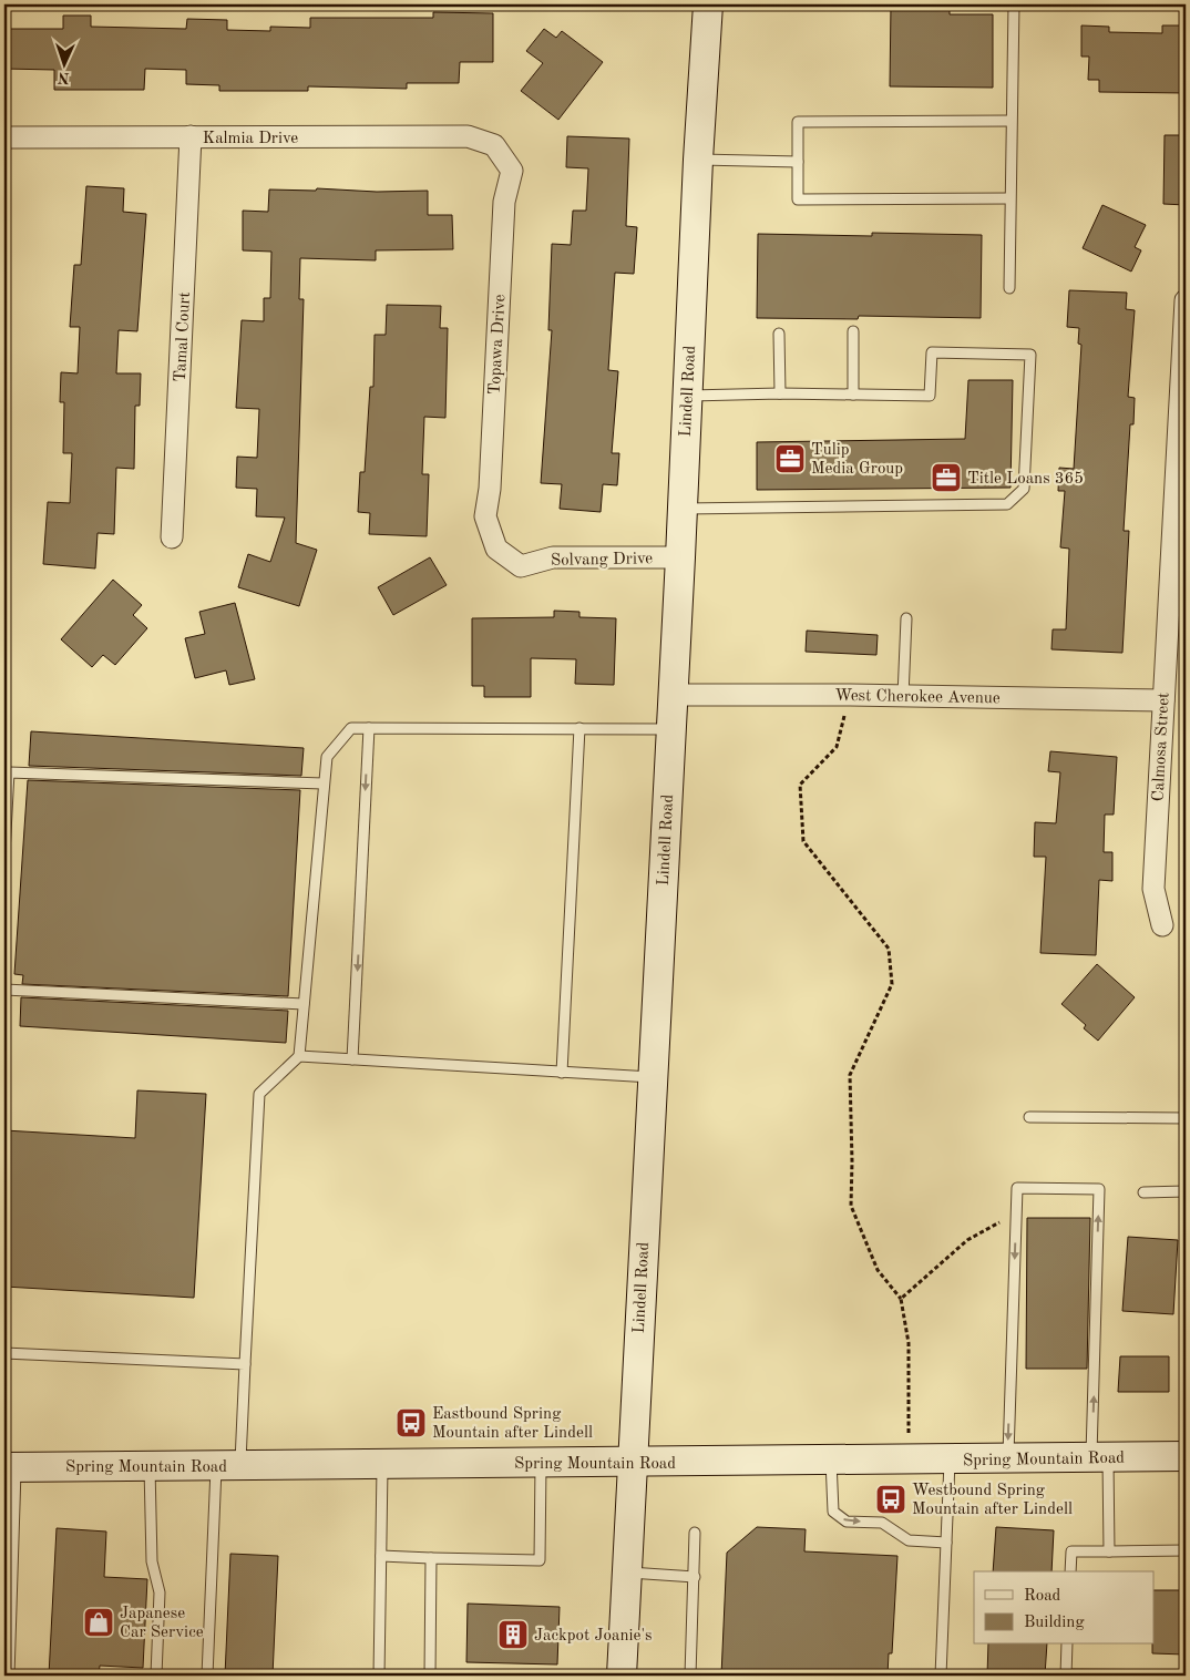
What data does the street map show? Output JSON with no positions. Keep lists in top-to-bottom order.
{
  "streets": {
    "street": [
      "Kalmia Drive",
      "Tamal Court",
      "Topawa Drive",
      "Lindell Road",
      "Solvang Drive",
      "West Cherokee Avenue",
      "Calmosa Street",
      "Spring Mountain Road"
    ]
  },
  "crossings": [
    ["Kalmia Drive", "Tamal Court"],
    ["Kalmia Drive", "Topawa Drive"],
    ["Topawa Drive", "Solvang Drive"],
    ["Lindell Road", "Solvang Drive"],
    ["Lindell Road", "West Cherokee Avenue"],
    ["Lindell Road", "Spring Mountain Road"],
    ["West Cherokee Avenue", "Calmosa Street"]
  ],
  "places": {
    "office": ["Tulip Media Group", "Title Loans 365"],
    "bus stop": ["Eastbound Spring Mountain after Lindell", "Westbound Spring Mountain after Lindell"],
    "shop": ["Japanese Car Service"],
    "building": ["Jackpot Joanie's"]
  },
  "legend": ["Road", "Building"],
  "north": "bottom"
}
